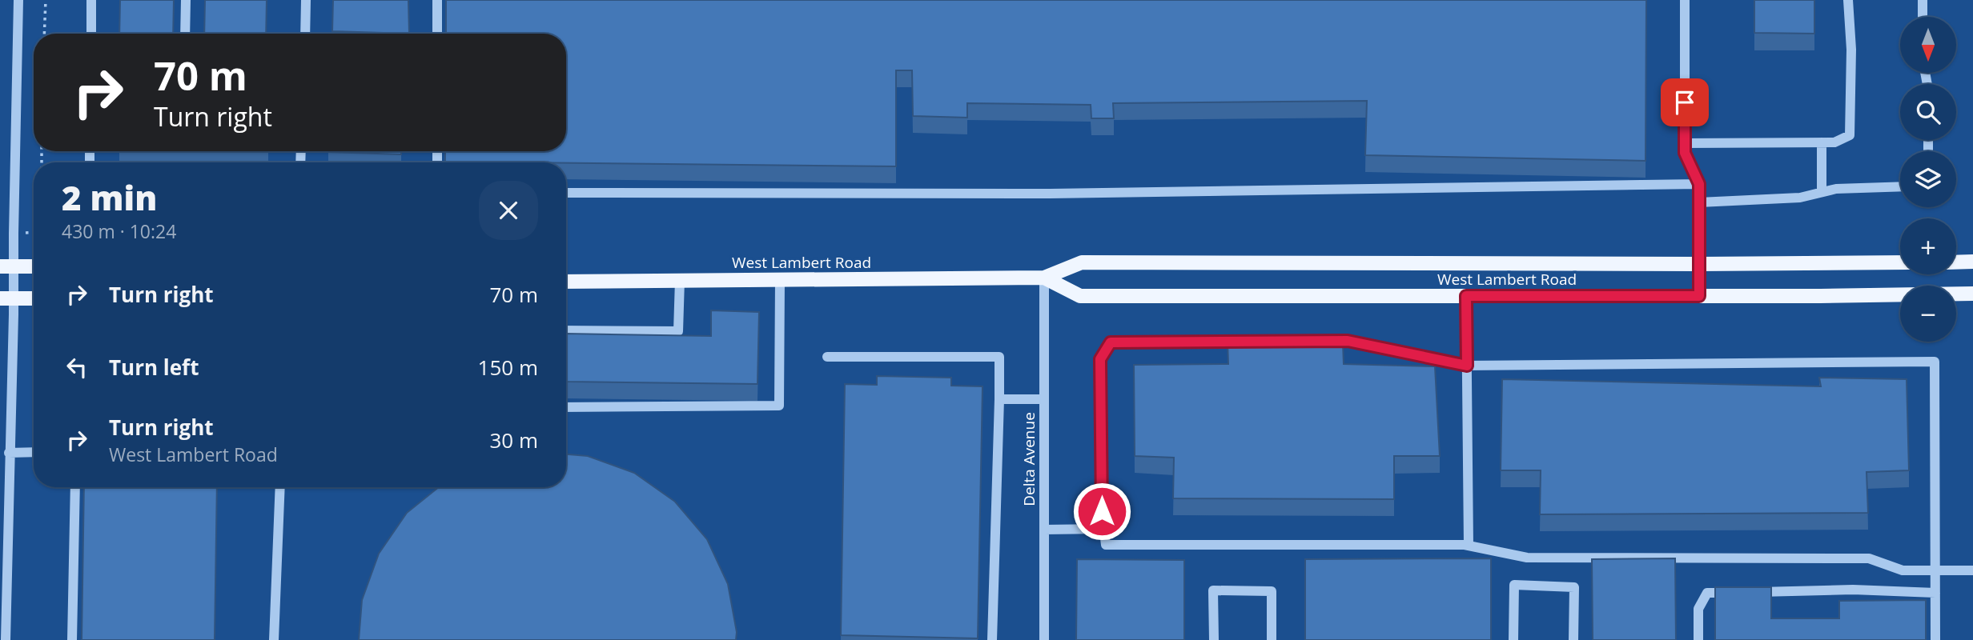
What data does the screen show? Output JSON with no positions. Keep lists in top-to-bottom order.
{
  "streets": {
    "main road": ["West Lambert Road"],
    "street": ["Delta Avenue"]
  },
  "crossings": [
    ["West Lambert Road", "Delta Avenue"]
  ],
  "north": "bottom",
  "page": {
    "map_buttons": ["+", "−"],
    "turn": ["70 m", "Turn right"],
    "heading": ["2 min", "430 m · 10:24"],
    "list": [
      {
        "name": "Turn right",
        "value": "70 m"
      },
      {
        "name": "Turn left",
        "value": "150 m"
      },
      {
        "name": "Turn right",
        "note": "West Lambert Road",
        "value": "30 m"
      }
    ]
  }
}
